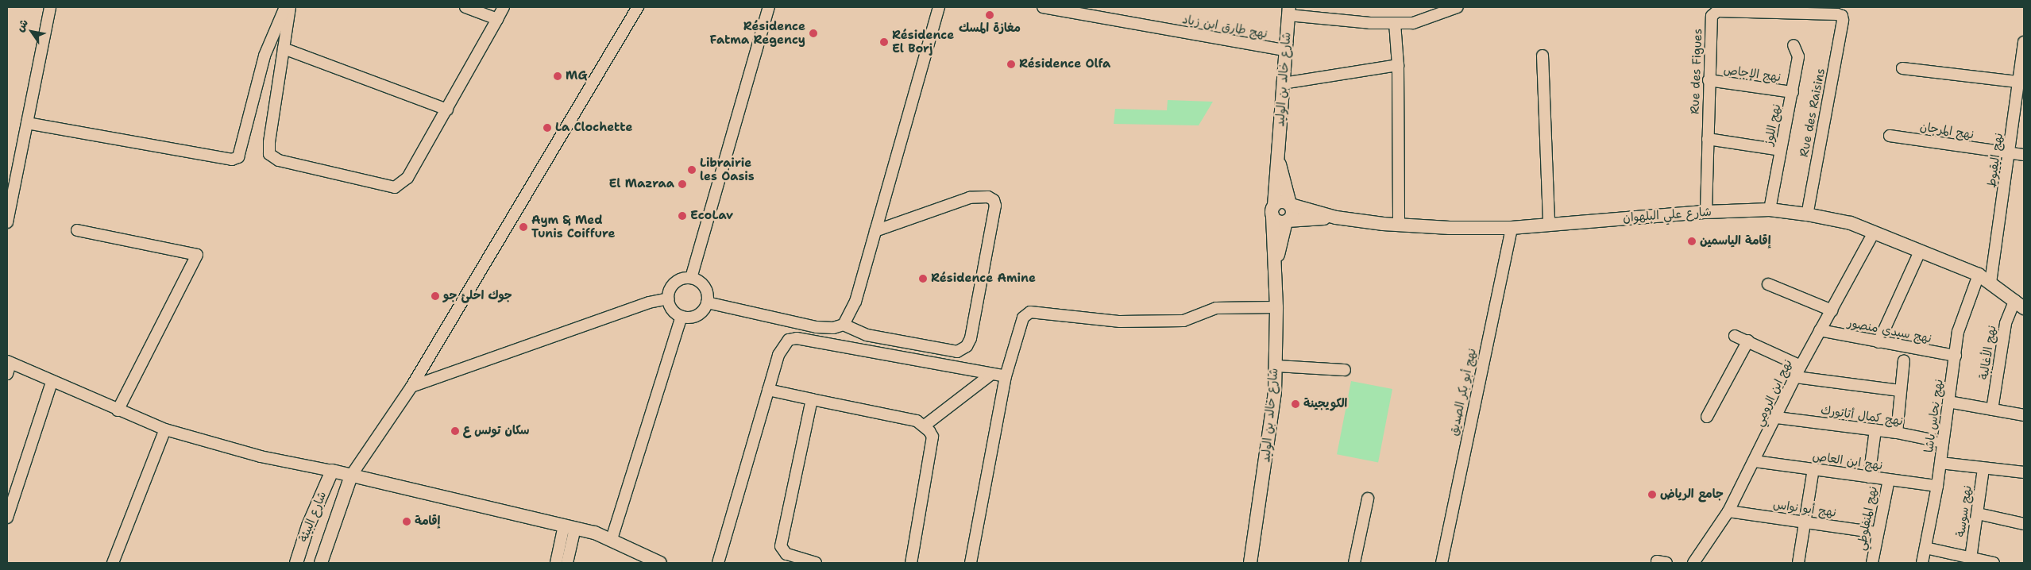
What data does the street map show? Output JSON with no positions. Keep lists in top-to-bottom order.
{
  "streets": {
    "street": [
      "نهج طارق ابن زياد",
      "Rue des Figues",
      "نهج الإجاص",
      "شارع خالد بن الوليد",
      "Rue des Raisins",
      "نهج اللوز",
      "نهج المرجان",
      "نهج اليقبوط",
      "شارع علي البلهوان",
      "نهج سيدي منصور",
      "نهج الأغالبة",
      "نهج أبو بكر الصديق",
      "نهج ابن الرومي",
      "نهج كمال أتاتورك",
      "نهج نحاس باشا",
      "نهج ابن العاص",
      "نهج أبو نواس",
      "نهج سوسة",
      "شارع البيئة",
      "نهج المنفلوطي"
    ]
  },
  "crossings": [
    ["نهج طارق ابن زياد", "شارع خالد بن الوليد"],
    ["Rue des Figues", "نهج الإجاص"],
    ["Rue des Figues", "Rue des Raisins"],
    ["Rue des Figues", "شارع علي البلهوان"],
    ["نهج الإجاص", "نهج اللوز"],
    ["شارع خالد بن الوليد", "شارع علي البلهوان"],
    ["Rue des Raisins", "شارع علي البلهوان"],
    ["نهج اللوز", "شارع علي البلهوان"],
    ["نهج المرجان", "نهج اليقبوط"],
    ["نهج اليقبوط", "شارع علي البلهوان"],
    ["شارع علي البلهوان", "نهج الأغالبة"],
    ["شارع علي البلهوان", "نهج أبو بكر الصديق"],
    ["شارع علي البلهوان", "نهج ابن الرومي"],
    ["شارع علي البلهوان", "نهج نحاس باشا"],
    ["نهج سيدي منصور", "نهج ابن الرومي"],
    ["نهج سيدي منصور", "نهج نحاس باشا"],
    ["نهج ابن الرومي", "نهج كمال أتاتورك"],
    ["نهج ابن الرومي", "نهج ابن العاص"],
    ["نهج ابن الرومي", "نهج أبو نواس"],
    ["نهج كمال أتاتورك", "نهج نحاس باشا"],
    ["نهج نحاس باشا", "نهج ابن العاص"],
    ["نهج ابن العاص", "نهج المنفلوطي"],
    ["نهج أبو نواس", "نهج المنفلوطي"]
  ],
  "places": [
    "مغازة المسك",
    "Résidence Fatma Regency",
    "Résidence El Borj",
    "Résidence Olfa",
    "MG",
    "La Clochette",
    "Librairie les Oasis",
    "El Mazraa",
    "EcoLav",
    "Aym & Med Tunis Coiffure",
    "إقامة الياسمين",
    "Résidence Amine",
    "جوك احلئ جو",
    "الكويجينة",
    "سكان تونس ع",
    "جامع الرياض",
    "إقامة"
  ],
  "north": "top left"
}
